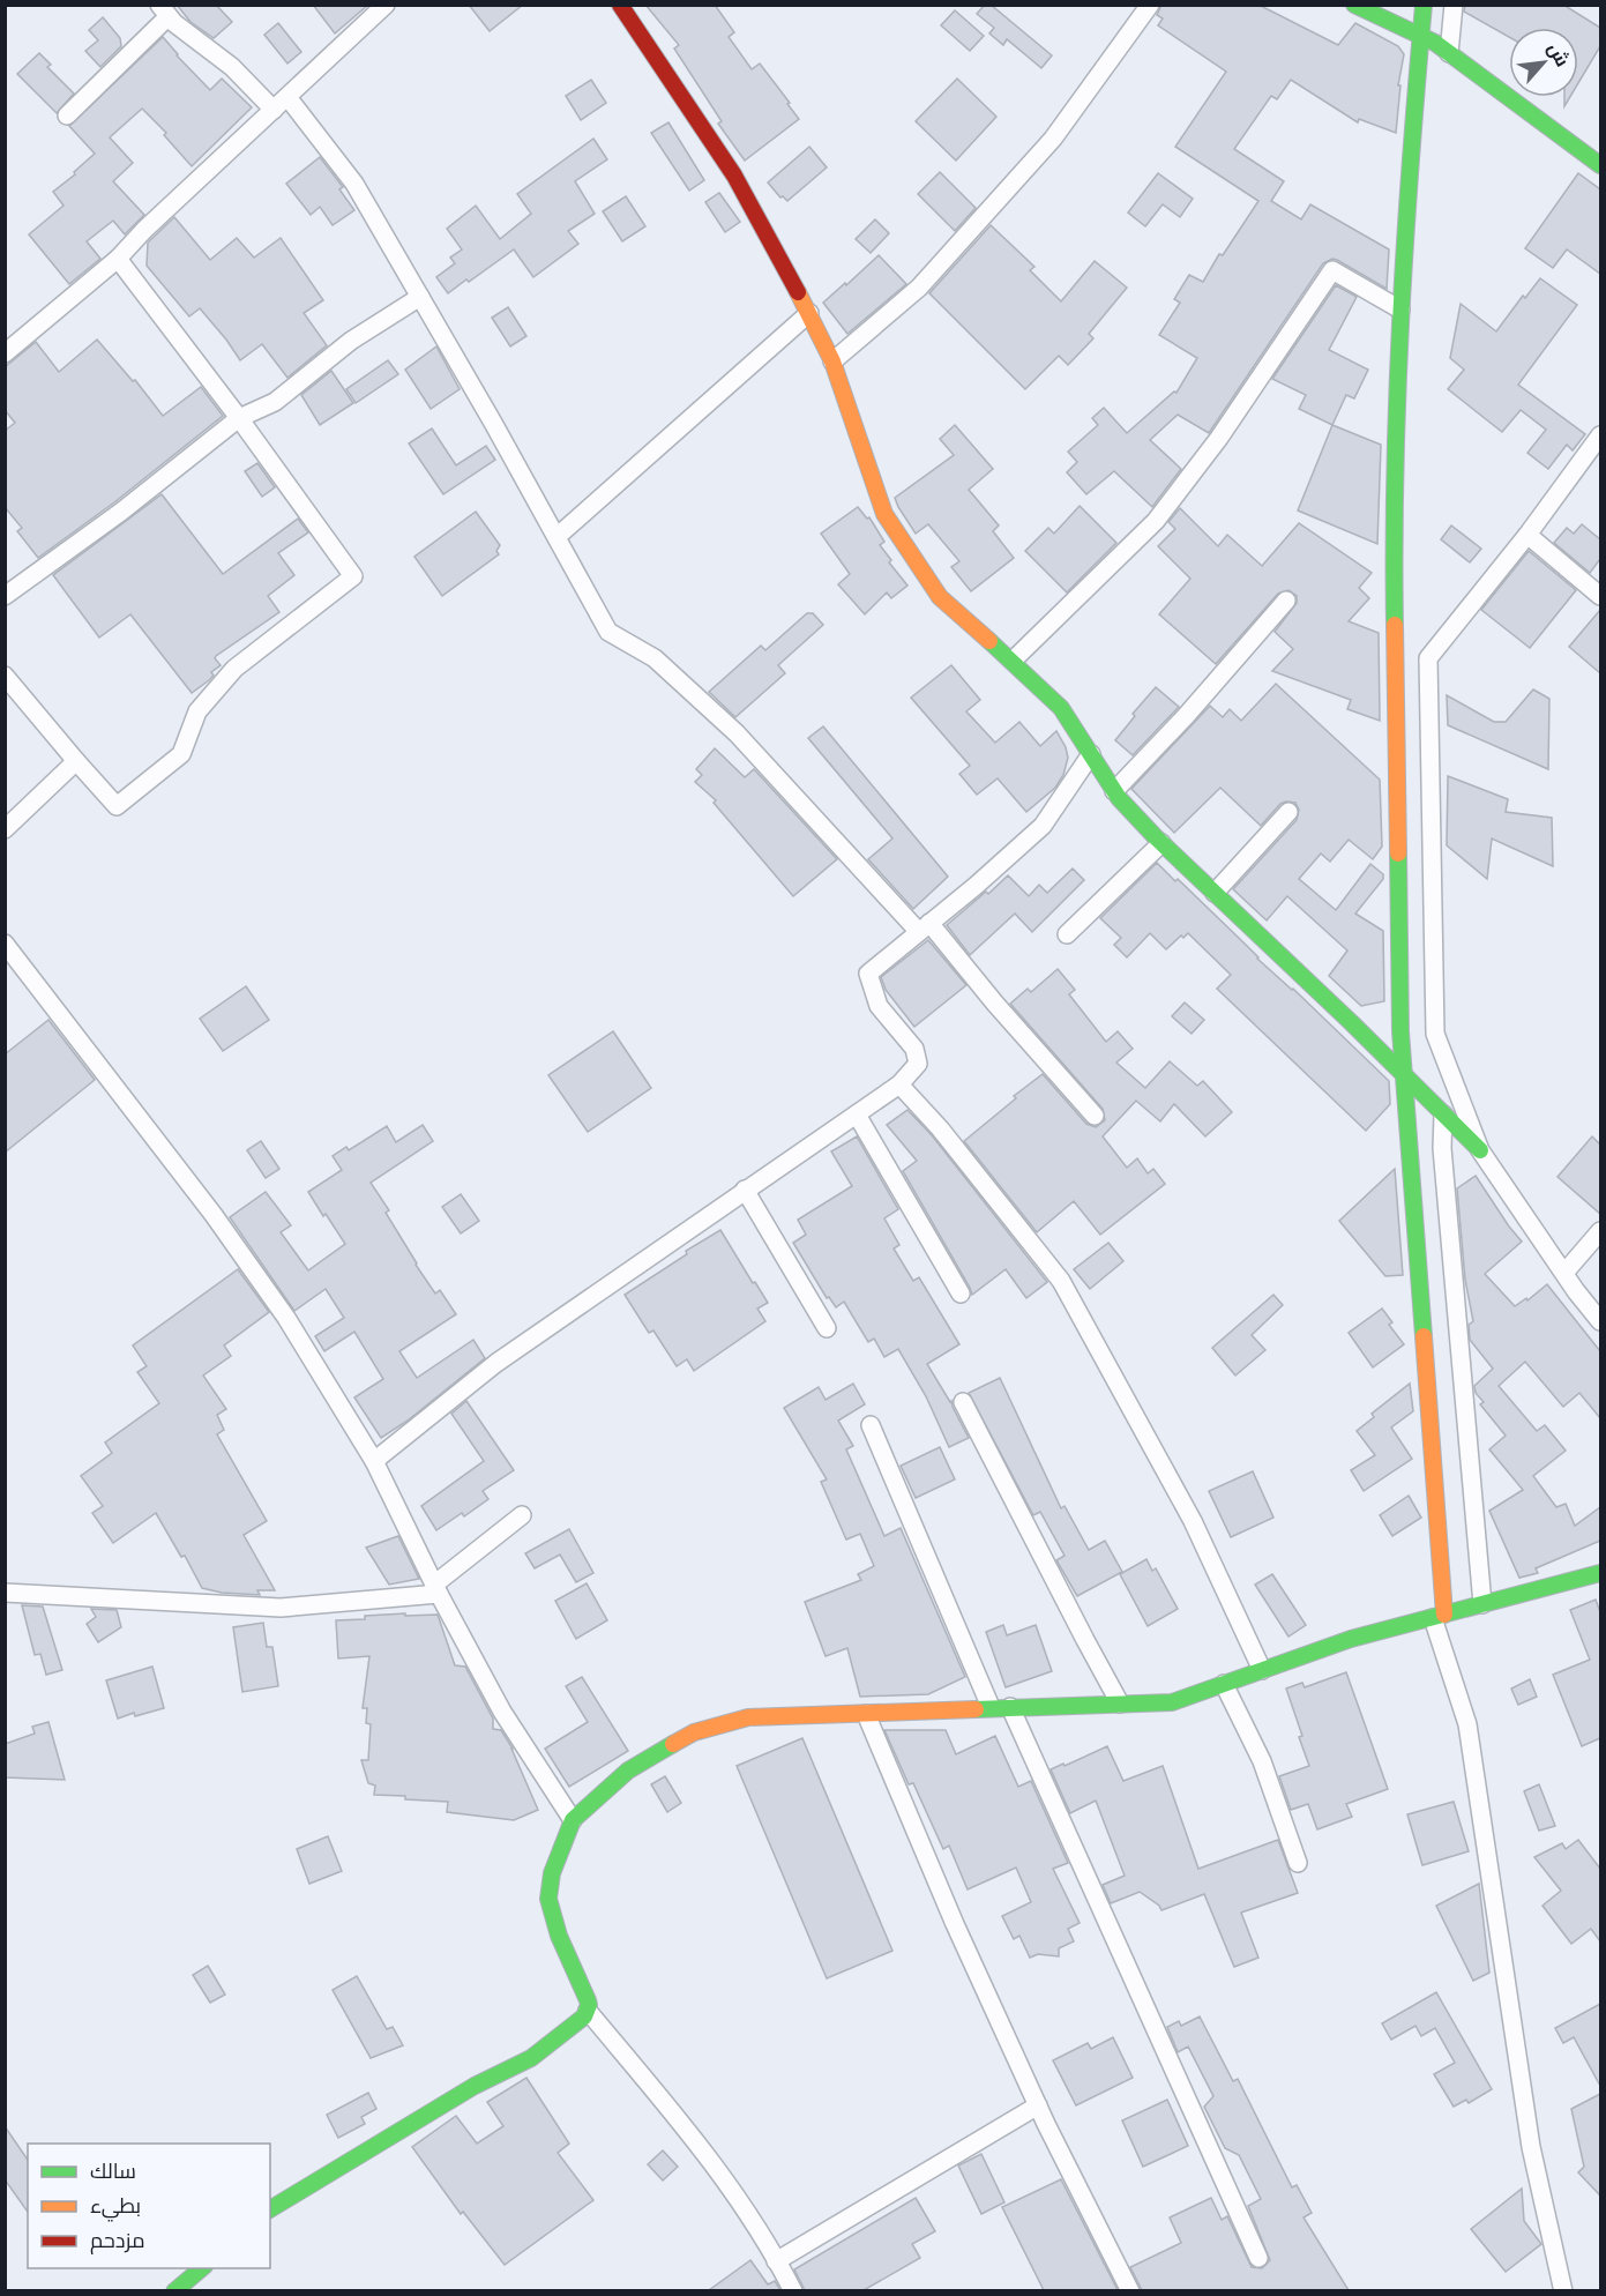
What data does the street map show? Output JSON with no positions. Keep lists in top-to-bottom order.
{
  "legend": ["سالك", "بطيء", "مزدحم"],
  "north": "top right"
}
